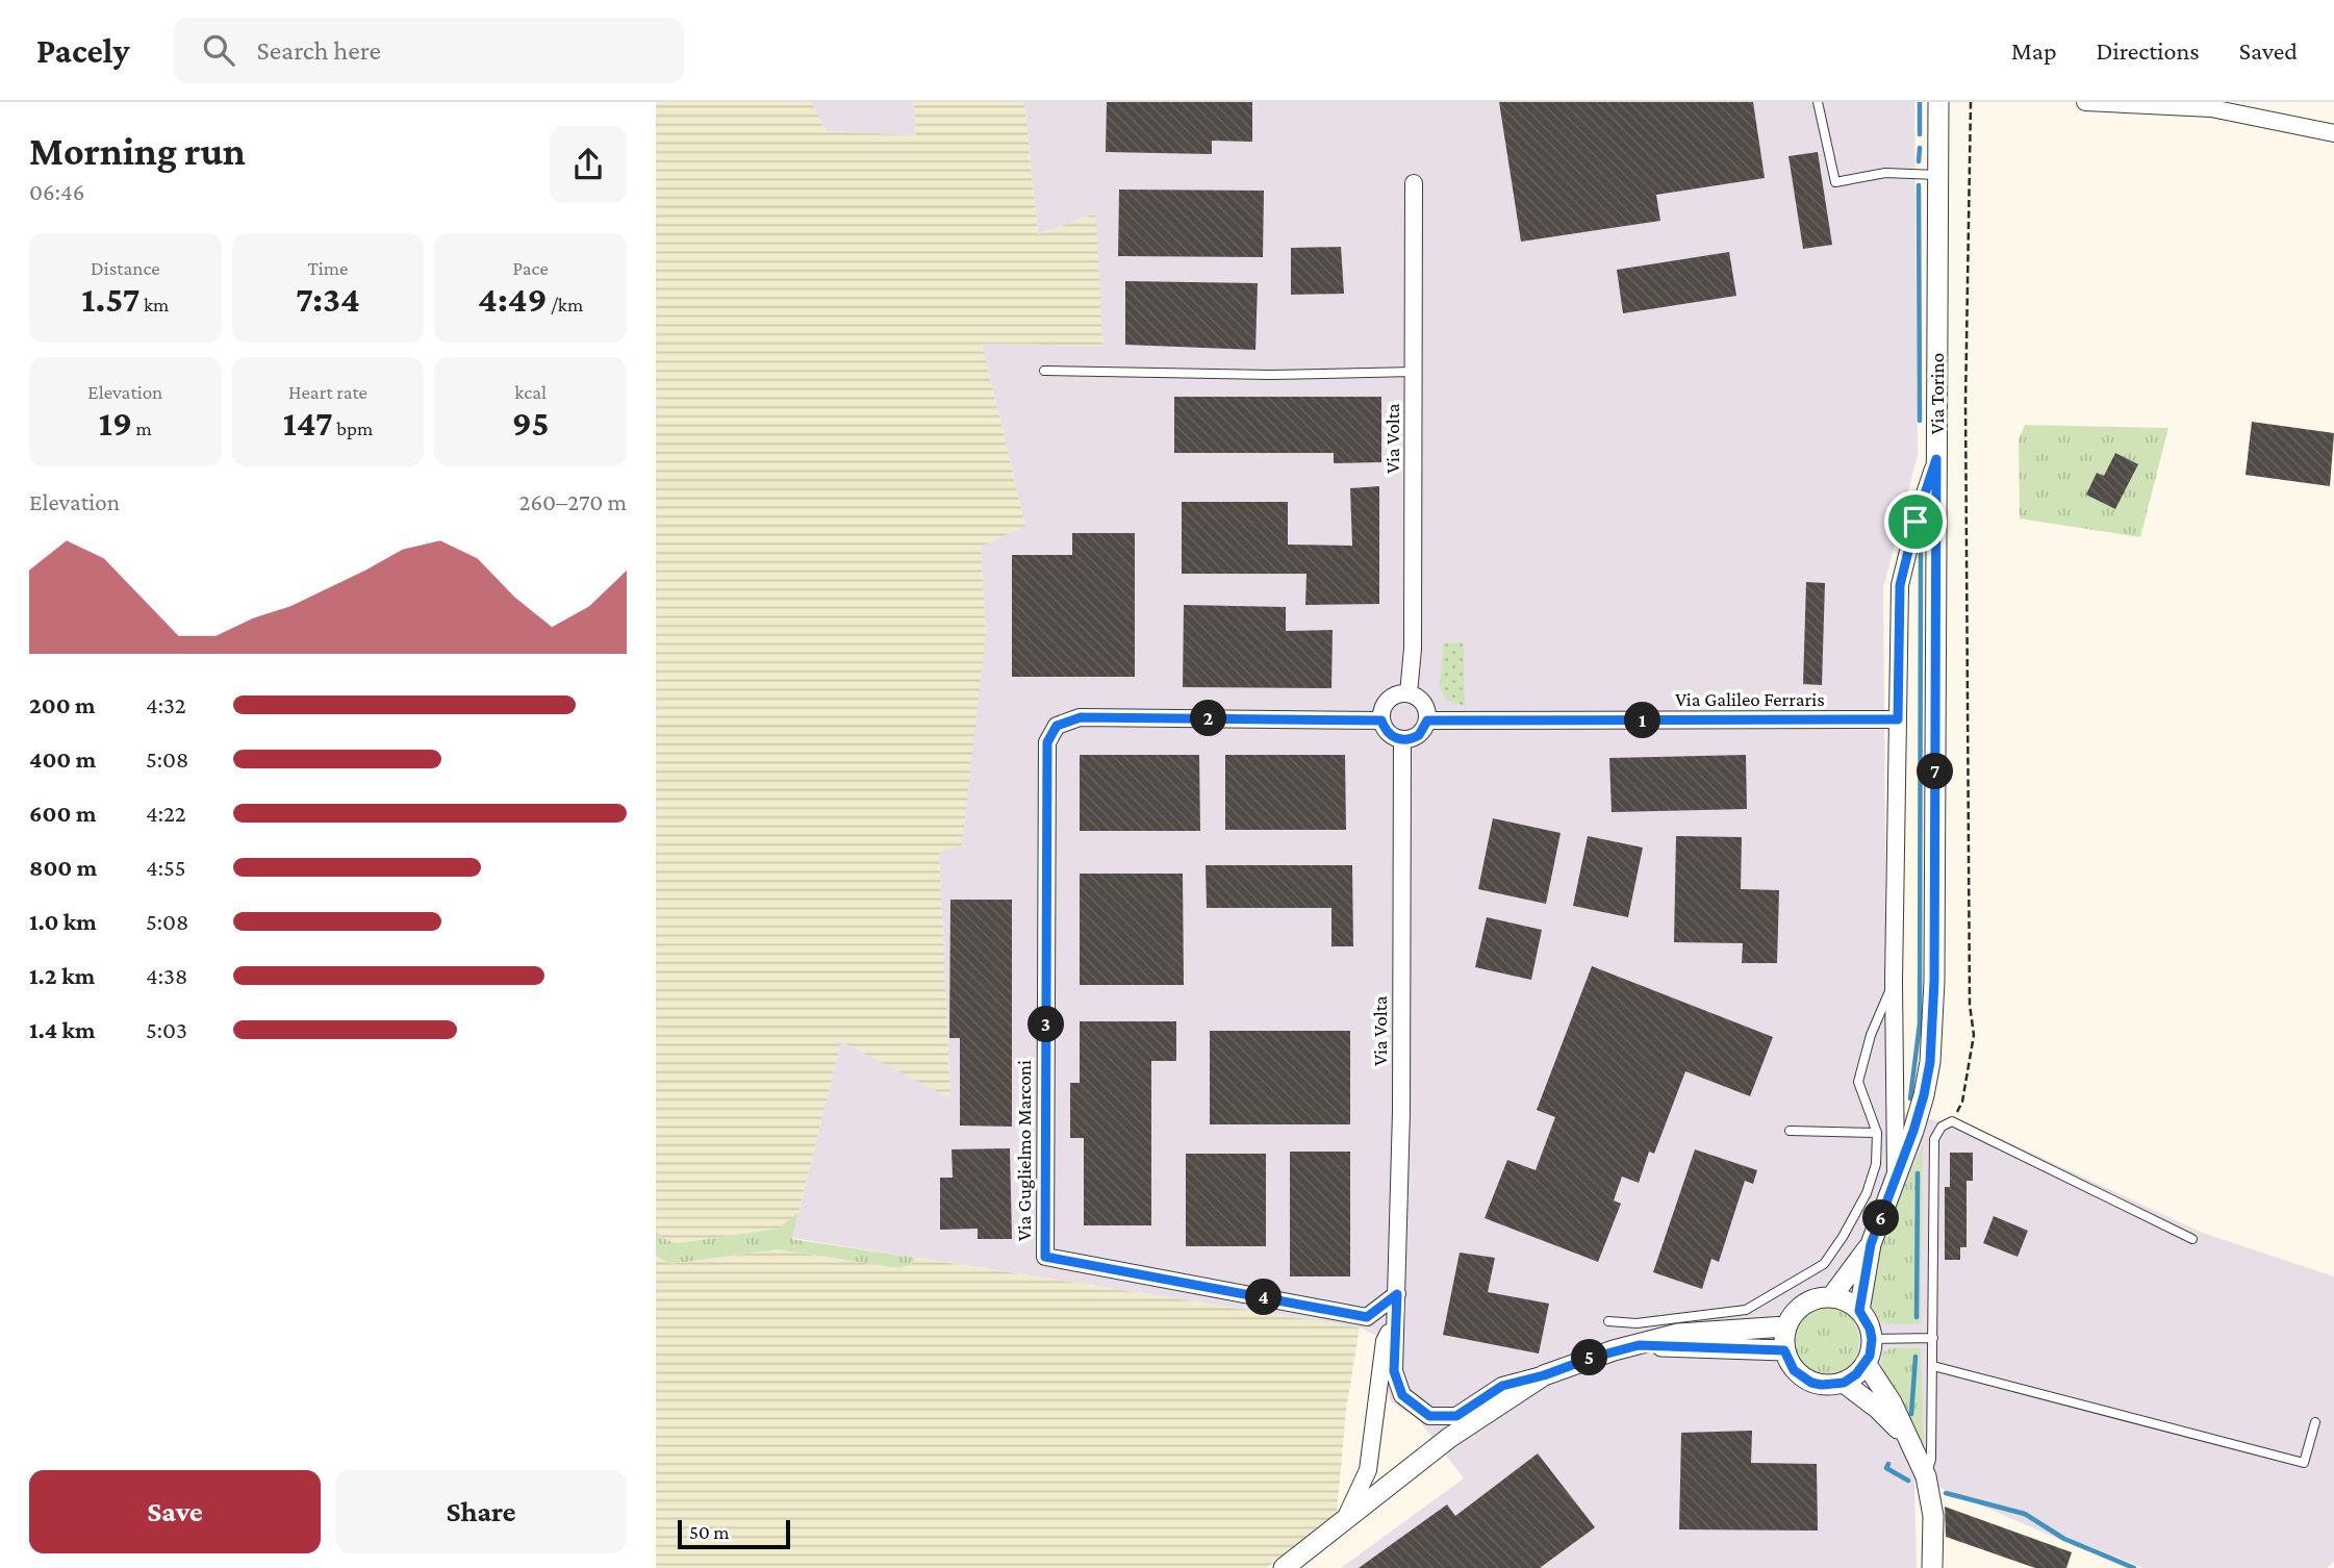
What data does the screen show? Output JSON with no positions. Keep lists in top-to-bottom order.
{
  "streets": {
    "street": [
      "Via Torino",
      "Via Volta",
      "Via Galileo Ferraris",
      "Via Guglielmo Marconi"
    ]
  },
  "crossings": [
    ["Via Volta", "Via Galileo Ferraris"],
    ["Via Volta", "Via Guglielmo Marconi"],
    ["Via Galileo Ferraris", "Via Guglielmo Marconi"]
  ],
  "scale_bar": "50 m",
  "page": {
    "header": "Pacely",
    "search": "Search here",
    "nav": ["Map", "Directions", "Saved"],
    "heading": ["Morning run", "06:46"],
    "stats": [
      ["Distance", "1.57 km"],
      ["Time", "7:34"],
      ["Pace", "4:49 /km"],
      ["Elevation", "19 m"],
      ["Heart rate", "147 bpm"],
      ["kcal", "95"]
    ],
    "chart": ["Elevation", "260–270 m"],
    "list": [
      {
        "name": "200 m",
        "note": "4:32"
      },
      {
        "name": "400 m",
        "note": "5:08"
      },
      {
        "name": "600 m",
        "note": "4:22"
      },
      {
        "name": "800 m",
        "note": "4:55"
      },
      {
        "name": "1.0 km",
        "note": "5:08"
      },
      {
        "name": "1.2 km",
        "note": "4:38"
      },
      {
        "name": "1.4 km",
        "note": "5:03"
      }
    ],
    "pins": [
      "2",
      "1",
      "7",
      "3",
      "6",
      "4",
      "5"
    ],
    "buttons": ["Save", "Share"],
    "scale": "50 m"
  }
}
